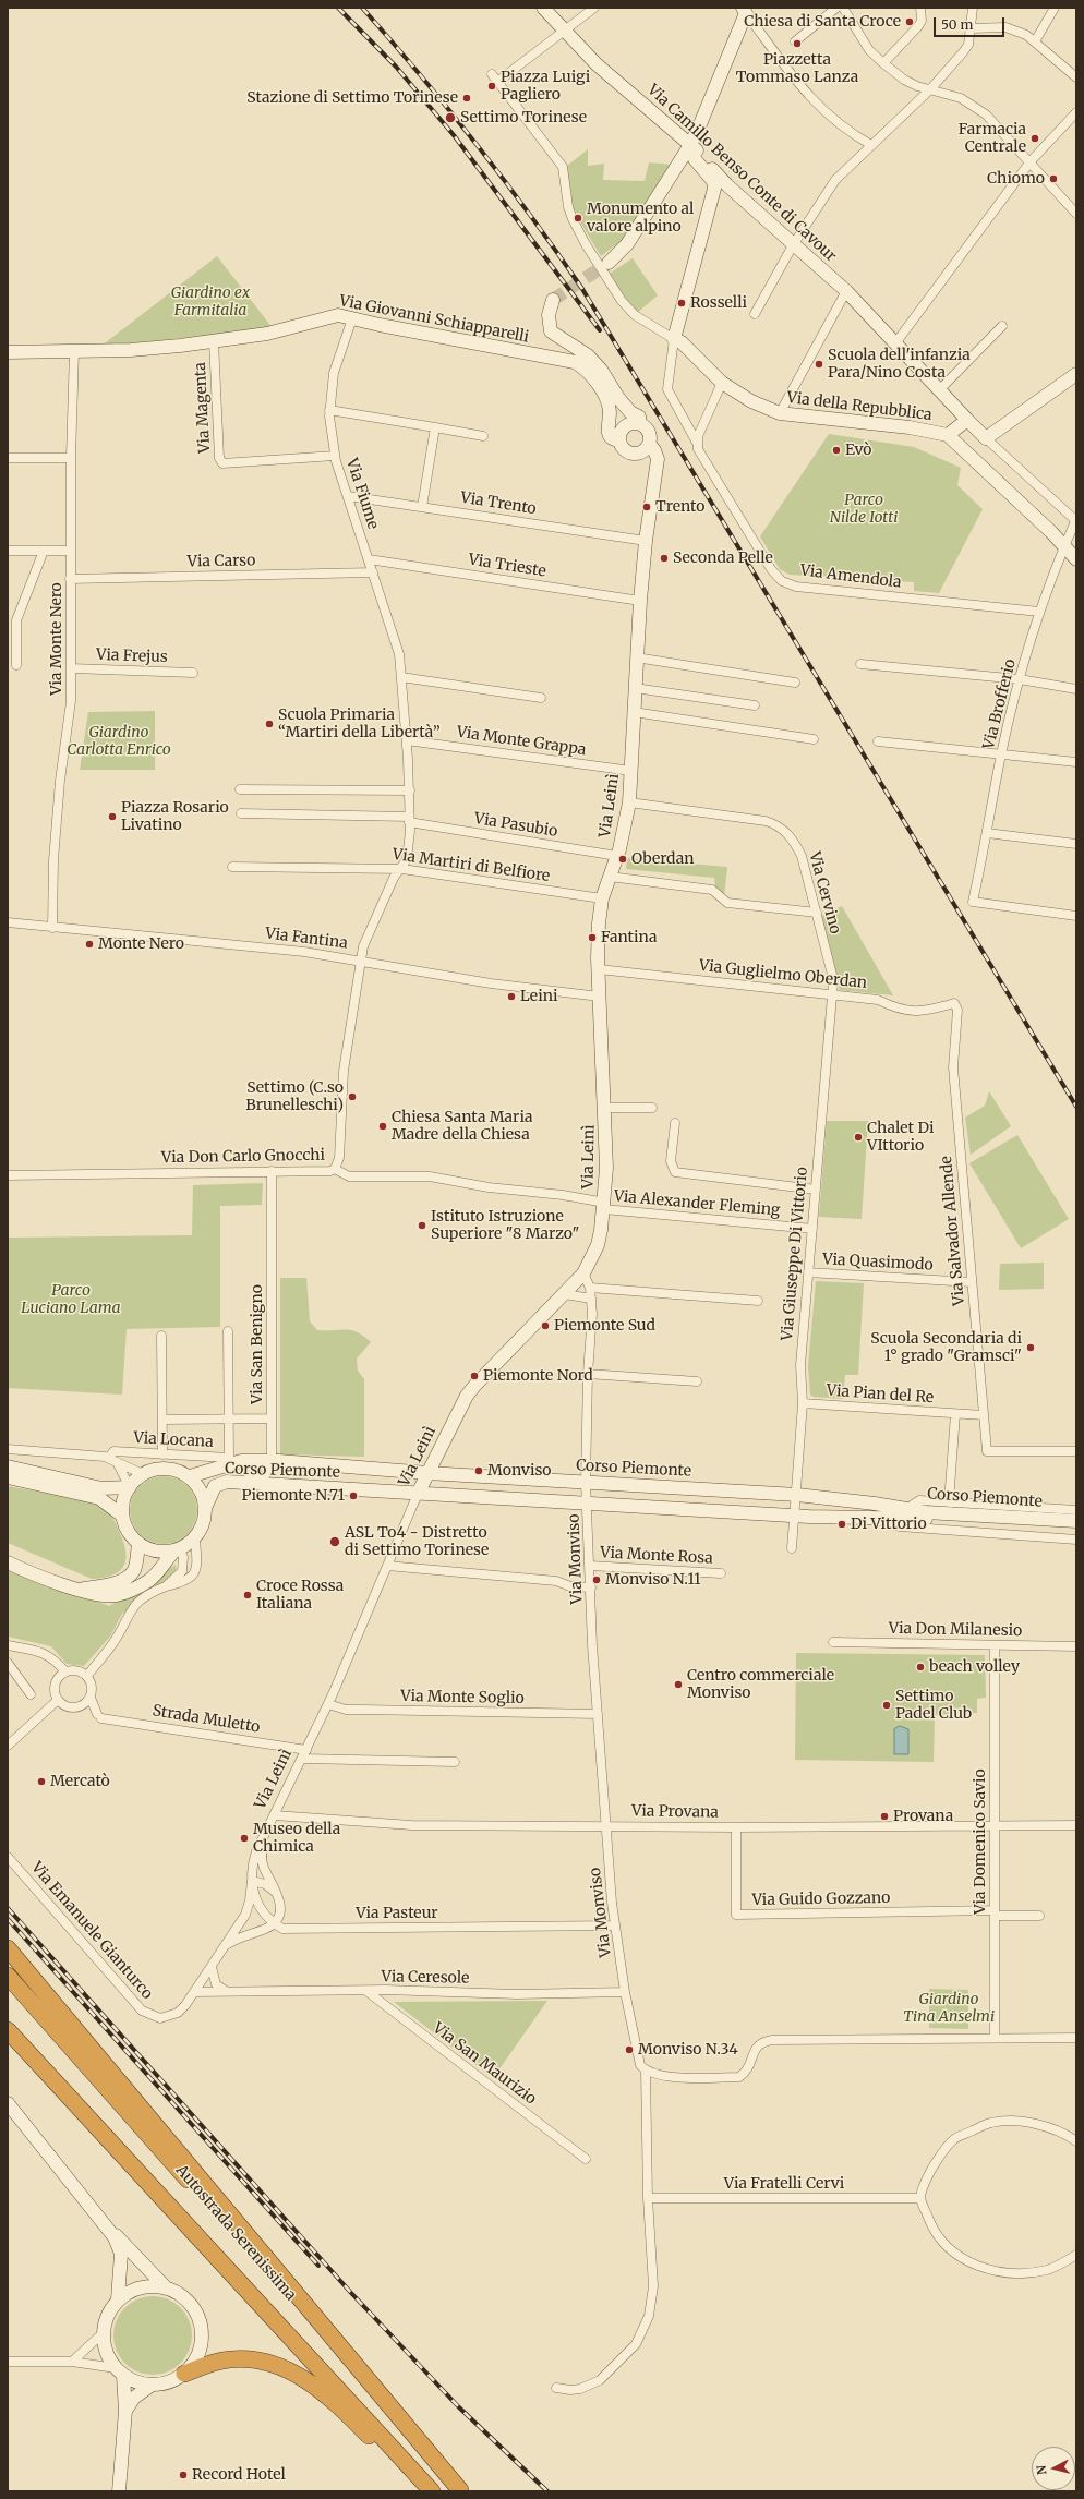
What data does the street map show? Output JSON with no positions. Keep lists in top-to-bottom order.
{
  "streets": {
    "highway": ["Autostrada Serenissima"],
    "street": [
      "Via Camillo Benso Conte di Cavour",
      "Via Giovanni Schiapparelli",
      "Via della Repubblica",
      "Via Magenta",
      "Via Fiume",
      "Via Trento",
      "Via Carso",
      "Via Trieste",
      "Via Amendola",
      "Via Monte Nero",
      "Via Frejus",
      "Via Brofferio",
      "Via Monte Grappa",
      "Via Leinì",
      "Via Pasubio",
      "Via Martiri di Belfiore",
      "Via Cervino",
      "Via Fantina",
      "Via Guglielmo Oberdan",
      "Via Don Carlo Gnocchi",
      "Via Alexander Fleming",
      "Via Salvador Allende",
      "Via Giuseppe Di Vittorio",
      "Via Quasimodo",
      "Via San Benigno",
      "Via Pian del Re",
      "Via Locana",
      "Corso Piemonte",
      "Via Monte Rosa",
      "Via Monviso",
      "Via Don Milanesio",
      "Via Monte Soglio",
      "Strada Muletto",
      "Via Provana",
      "Via Domenico Savio",
      "Via Guido Gozzano",
      "Via Pasteur",
      "Via Emanuele Gianturco",
      "Via Ceresole",
      "Via San Maurizio",
      "Via Fratelli Cervi"
    ]
  },
  "crossings": [
    ["Via Camillo Benso Conte di Cavour", "Via della Repubblica"],
    ["Via Camillo Benso Conte di Cavour", "Via Brofferio"],
    ["Via Giovanni Schiapparelli", "Via Magenta"],
    ["Via Giovanni Schiapparelli", "Via Fiume"],
    ["Via Giovanni Schiapparelli", "Via Monte Nero"],
    ["Via della Repubblica", "Via Amendola"],
    ["Via della Repubblica", "Via Brofferio"],
    ["Via Magenta", "Via Fiume"],
    ["Via Fiume", "Via Trento"],
    ["Via Fiume", "Via Carso"],
    ["Via Fiume", "Via Trieste"],
    ["Via Fiume", "Via Monte Grappa"],
    ["Via Fiume", "Via Pasubio"],
    ["Via Fiume", "Via Martiri di Belfiore"],
    ["Via Fiume", "Via Fantina"],
    ["Via Fiume", "Via Don Carlo Gnocchi"],
    ["Via Trento", "Via Leinì"],
    ["Via Carso", "Via Monte Nero"],
    ["Via Trieste", "Via Leinì"],
    ["Via Amendola", "Via Brofferio"],
    ["Via Monte Nero", "Via Frejus"],
    ["Via Monte Nero", "Via Fantina"],
    ["Via Monte Grappa", "Via Leinì"],
    ["Via Leinì", "Via Pasubio"],
    ["Via Leinì", "Via Martiri di Belfiore"],
    ["Via Leinì", "Via Cervino"],
    ["Via Leinì", "Via Fantina"],
    ["Via Leinì", "Via Guglielmo Oberdan"],
    ["Via Leinì", "Via Don Carlo Gnocchi"],
    ["Via Leinì", "Via Alexander Fleming"],
    ["Via Leinì", "Corso Piemonte"],
    ["Via Leinì", "Via Monviso"],
    ["Via Leinì", "Via Monte Soglio"],
    ["Via Leinì", "Strada Muletto"],
    ["Via Leinì", "Via Provana"],
    ["Via Cervino", "Via Guglielmo Oberdan"],
    ["Via Cervino", "Via Giuseppe Di Vittorio"],
    ["Via Guglielmo Oberdan", "Via Salvador Allende"],
    ["Via Guglielmo Oberdan", "Via Giuseppe Di Vittorio"],
    ["Via Don Carlo Gnocchi", "Via Alexander Fleming"],
    ["Via Don Carlo Gnocchi", "Via San Benigno"],
    ["Via Alexander Fleming", "Via Giuseppe Di Vittorio"],
    ["Via Salvador Allende", "Via Quasimodo"],
    ["Via Salvador Allende", "Via Pian del Re"],
    ["Via Giuseppe Di Vittorio", "Via Quasimodo"],
    ["Via Giuseppe Di Vittorio", "Via Pian del Re"],
    ["Via Giuseppe Di Vittorio", "Corso Piemonte"],
    ["Via San Benigno", "Via Locana"],
    ["Via San Benigno", "Corso Piemonte"],
    ["Corso Piemonte", "Via Monviso"],
    ["Via Monte Rosa", "Via Monviso"],
    ["Via Monviso", "Via Monte Soglio"],
    ["Via Monviso", "Via Provana"],
    ["Via Monviso", "Via Pasteur"],
    ["Via Monviso", "Via Ceresole"],
    ["Via Monviso", "Via Fratelli Cervi"],
    ["Via Don Milanesio", "Via Domenico Savio"],
    ["Via Provana", "Via Domenico Savio"],
    ["Via Provana", "Via Guido Gozzano"],
    ["Via Domenico Savio", "Via Guido Gozzano"],
    ["Via Emanuele Gianturco", "Via Ceresole"],
    ["Via Ceresole", "Via San Maurizio"]
  ],
  "parks": [
    "Giardino ex Farmitalia",
    "Parco Nilde Iotti",
    "Giardino Carlotta Enrico",
    "Parco Luciano Lama",
    "Giardino Tina Anselmi"
  ],
  "places": [
    "Chiesa di Santa Croce",
    "Piazzetta Tommaso Lanza",
    "Piazza Luigi Pagliero",
    "Stazione di Settimo Torinese",
    "Settimo Torinese",
    "Farmacia Centrale",
    "Chiomo",
    "Monumento al valore alpino",
    "Rosselli",
    "Scuola dell'infanzia Para/Nino Costa",
    "Evò",
    "Trento",
    "Seconda Pelle",
    "Scuola Primaria “Martiri della Libertà”",
    "Piazza Rosario Livatino",
    "Oberdan",
    "Fantina",
    "Monte Nero",
    "Leini",
    "Settimo (C.so Brunelleschi)",
    "Chiesa Santa Maria Madre della Chiesa",
    "Chalet Di VIttorio",
    "Istituto Istruzione Superiore \"8 Marzo\"",
    "Piemonte Sud",
    "Scuola Secondaria di 1° grado \"Gramsci\"",
    "Piemonte Nord",
    "Monviso",
    "Piemonte N.71",
    "Di Vittorio",
    "ASL To4 - Distretto di Settimo Torinese",
    "Monviso N.11",
    "Croce Rossa Italiana",
    "beach volley",
    "Centro commerciale Monviso",
    "Settimo Padel Club",
    "Mercatò",
    "Provana",
    "Museo della Chimica",
    "Monviso N.34",
    "Record Hotel"
  ],
  "scale_bar": "50 m",
  "north": "left"
}
